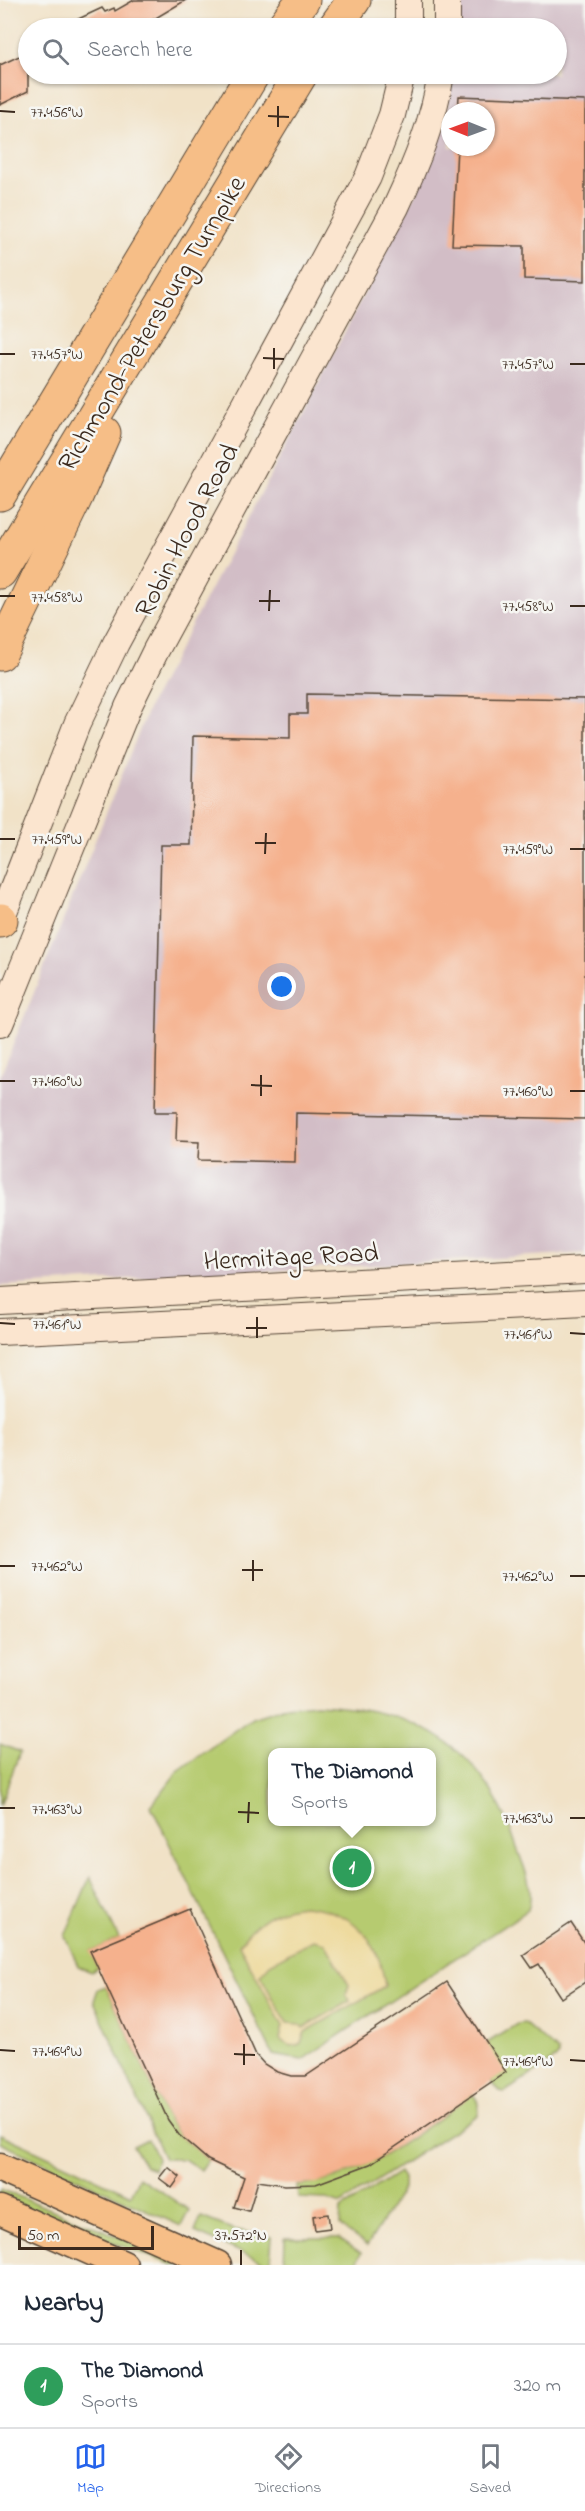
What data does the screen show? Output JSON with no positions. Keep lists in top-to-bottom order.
{
  "streets": {
    "highway": ["Richmond-Petersburg Turnpike"],
    "main road": ["Robin Hood Road", "Hermitage Road"]
  },
  "scale_bar": "50 m",
  "north": "left",
  "page": {
    "search": "Search here",
    "popup": ["The Diamond", "Sports"],
    "pins": "1",
    "scale": "50 m",
    "heading": "Nearby",
    "list": [
      {
        "mark": "1",
        "name": "The Diamond",
        "note": "Sports",
        "value": "320 m"
      }
    ],
    "nav": ["Map", "Directions", "Saved"]
  },
  "coordinates": [
    "77.456°W",
    "77.457°W",
    "77.458°W",
    "77.459°W",
    "77.460°W",
    "77.461°W",
    "77.462°W",
    "77.463°W",
    "77.464°W",
    "37.572°N"
  ]
}
